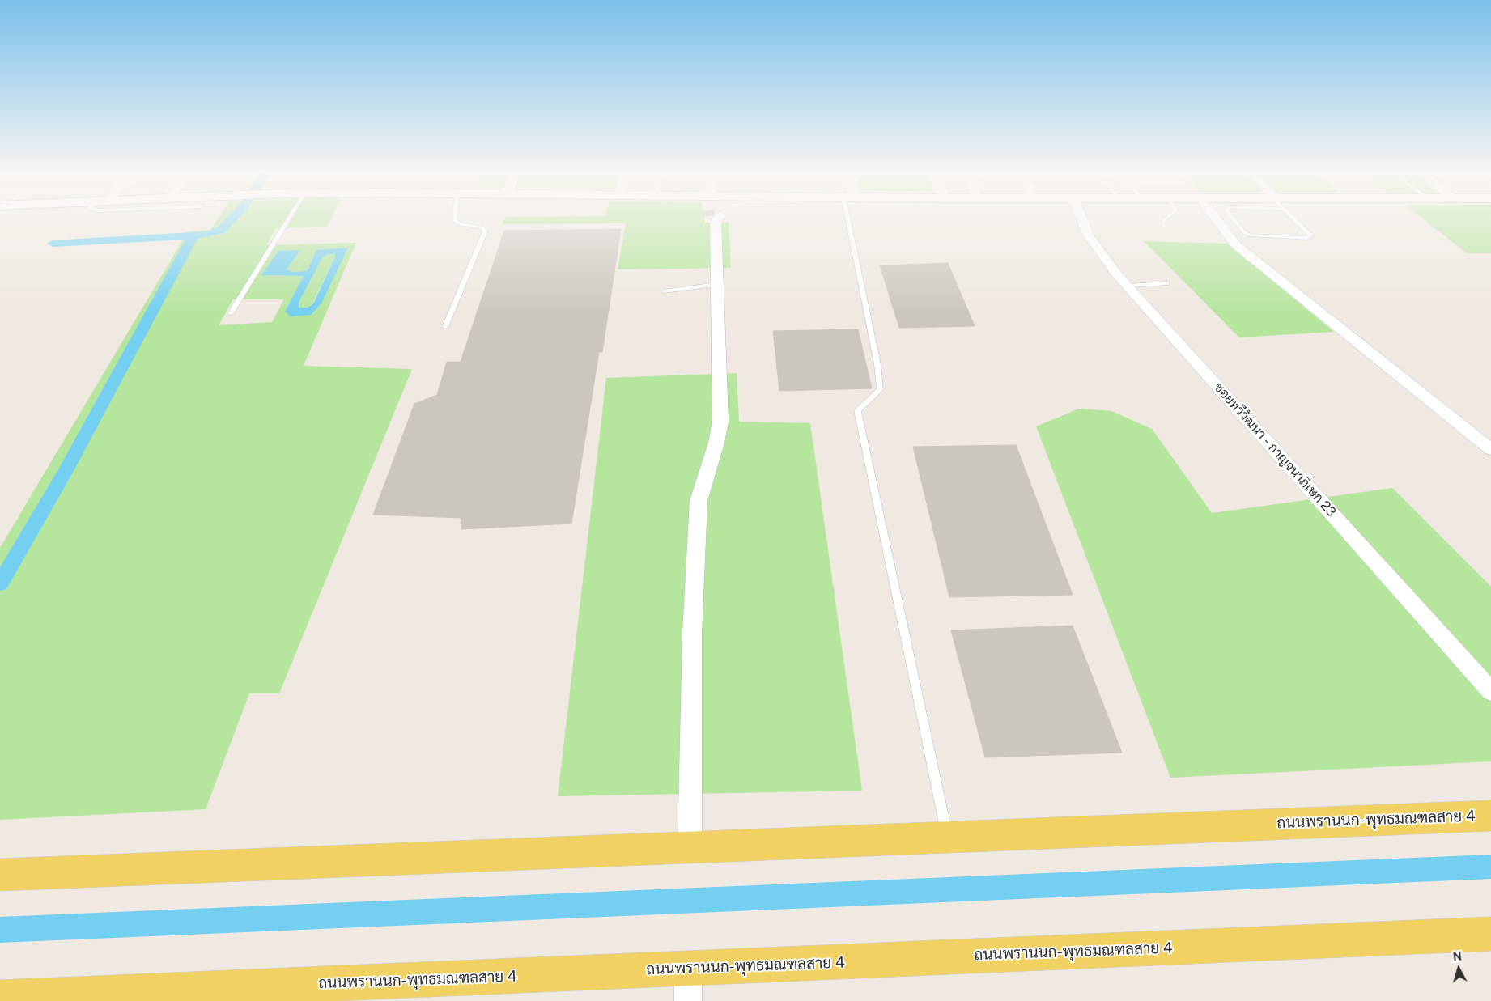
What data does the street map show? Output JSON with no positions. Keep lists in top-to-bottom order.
{
  "streets": {
    "main road": ["ถนนพรานนก-พุทธมณฑลสาย 4"],
    "street": ["ซอยทวีวัฒนา - กาญจนาภิเษก 23"]
  },
  "north": "top"
}
